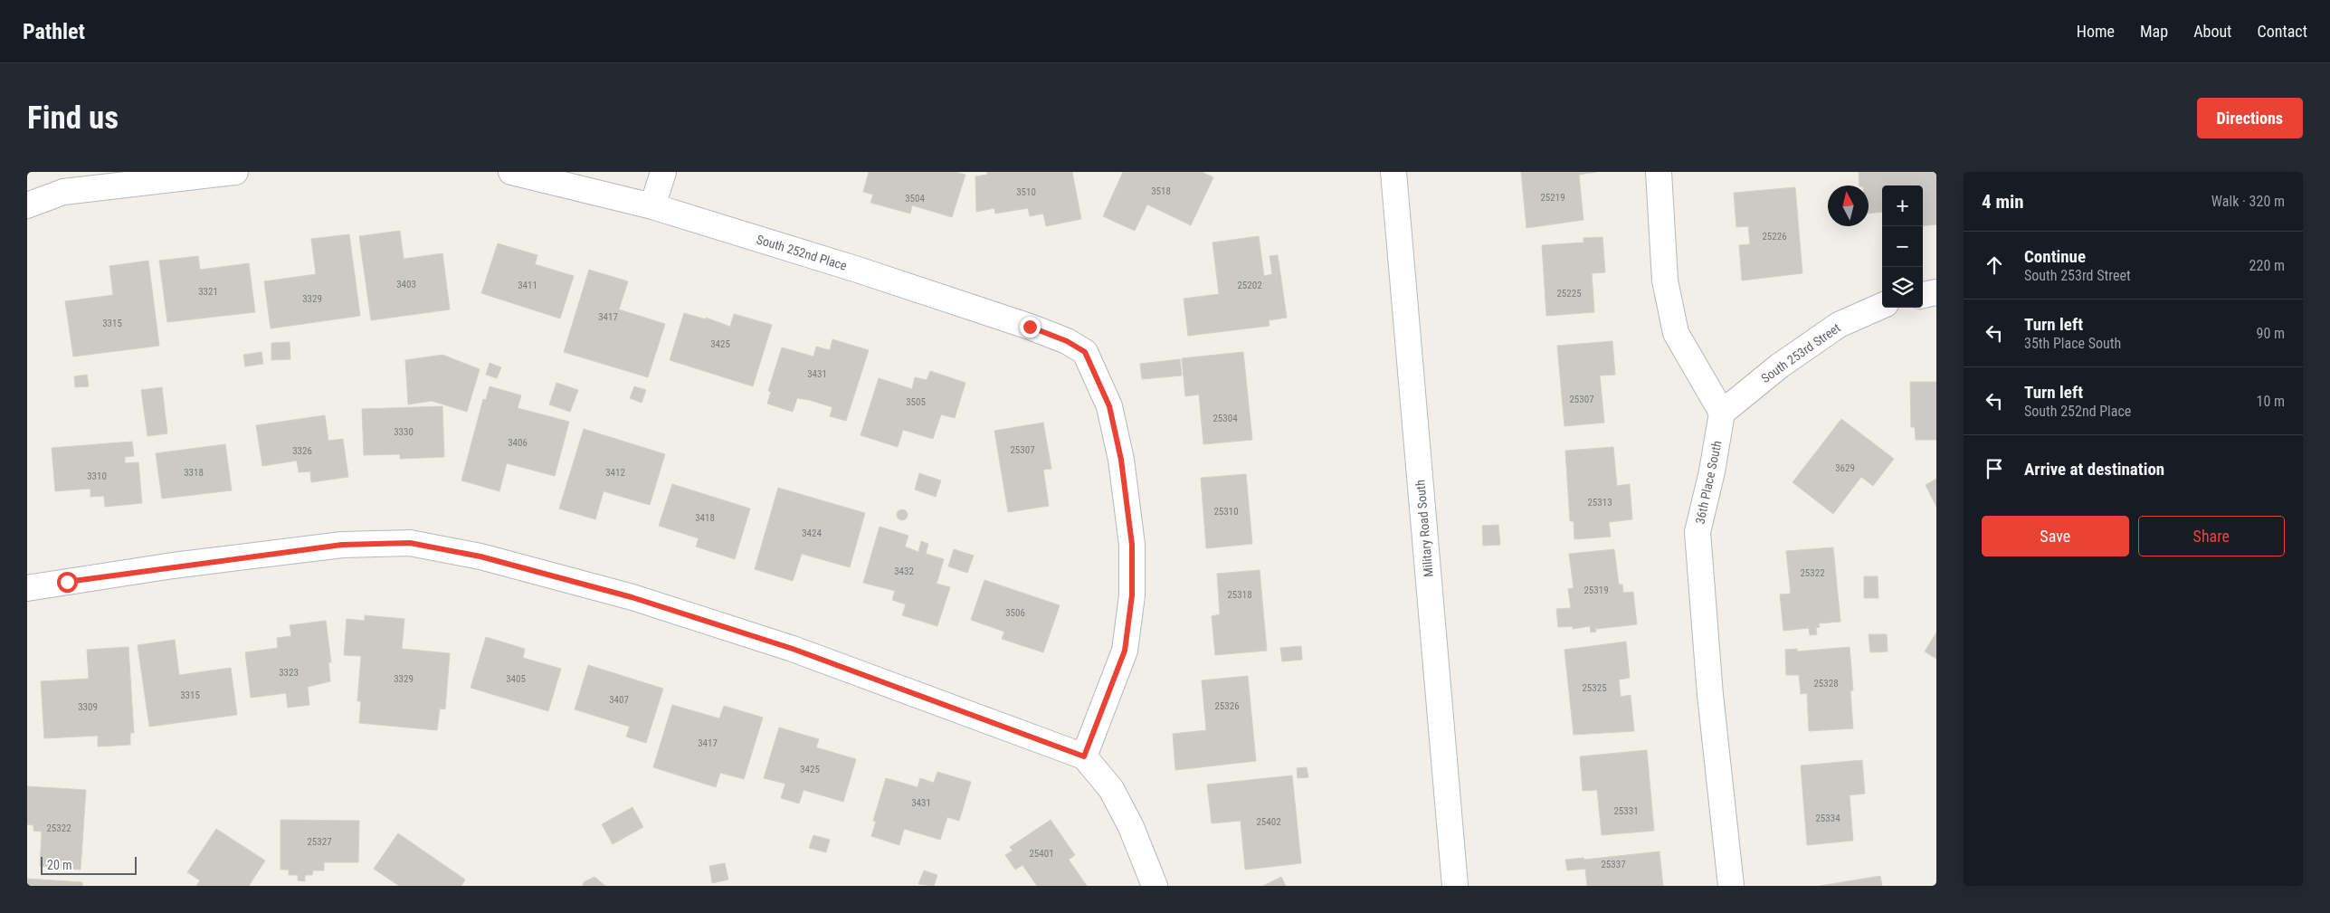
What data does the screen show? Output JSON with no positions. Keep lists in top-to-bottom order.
{
  "streets": {
    "street": [
      "South 252nd Place",
      "South 253rd Street",
      "36th Place South",
      "Military Road South"
    ]
  },
  "crossings": [
    ["South 253rd Street", "36th Place South"]
  ],
  "house_numbers": [
    "3518",
    "3510",
    "25219",
    "3504",
    "25226",
    "3403",
    "3411",
    "25202",
    "3321",
    "25225",
    "3329",
    "3417",
    "3315",
    "3425",
    "3431",
    "25307",
    "3505",
    "25304",
    "3330",
    "3406",
    "25307",
    "3326",
    "3629",
    "3318",
    "3412",
    "3310",
    "25313",
    "25310",
    "3418",
    "3424",
    "3432",
    "25322",
    "25319",
    "25318",
    "3506",
    "3323",
    "3329",
    "3405",
    "25328",
    "25325",
    "3315",
    "3407",
    "25326",
    "3309",
    "3417",
    "3425",
    "3431",
    "25331",
    "25334",
    "25402",
    "25322",
    "25327",
    "25401",
    "25337"
  ],
  "scale_bar": "20 m",
  "north": "top",
  "page": {
    "header": "Pathlet",
    "nav": [
      "Home",
      "Map",
      "About",
      "Contact"
    ],
    "buttons": [
      "Directions",
      ["Save", "Share"]
    ],
    "title": "Find us",
    "heading": ["4 min", "Walk · 320 m"],
    "map_buttons": ["+", "−"],
    "list": [
      ["Continue", "South 253rd Street", "220 m"],
      ["Turn left", "35th Place South", "90 m"],
      ["Turn left", "South 252nd Place", "10 m"],
      "Arrive at destination"
    ],
    "scale": "20 m"
  }
}
